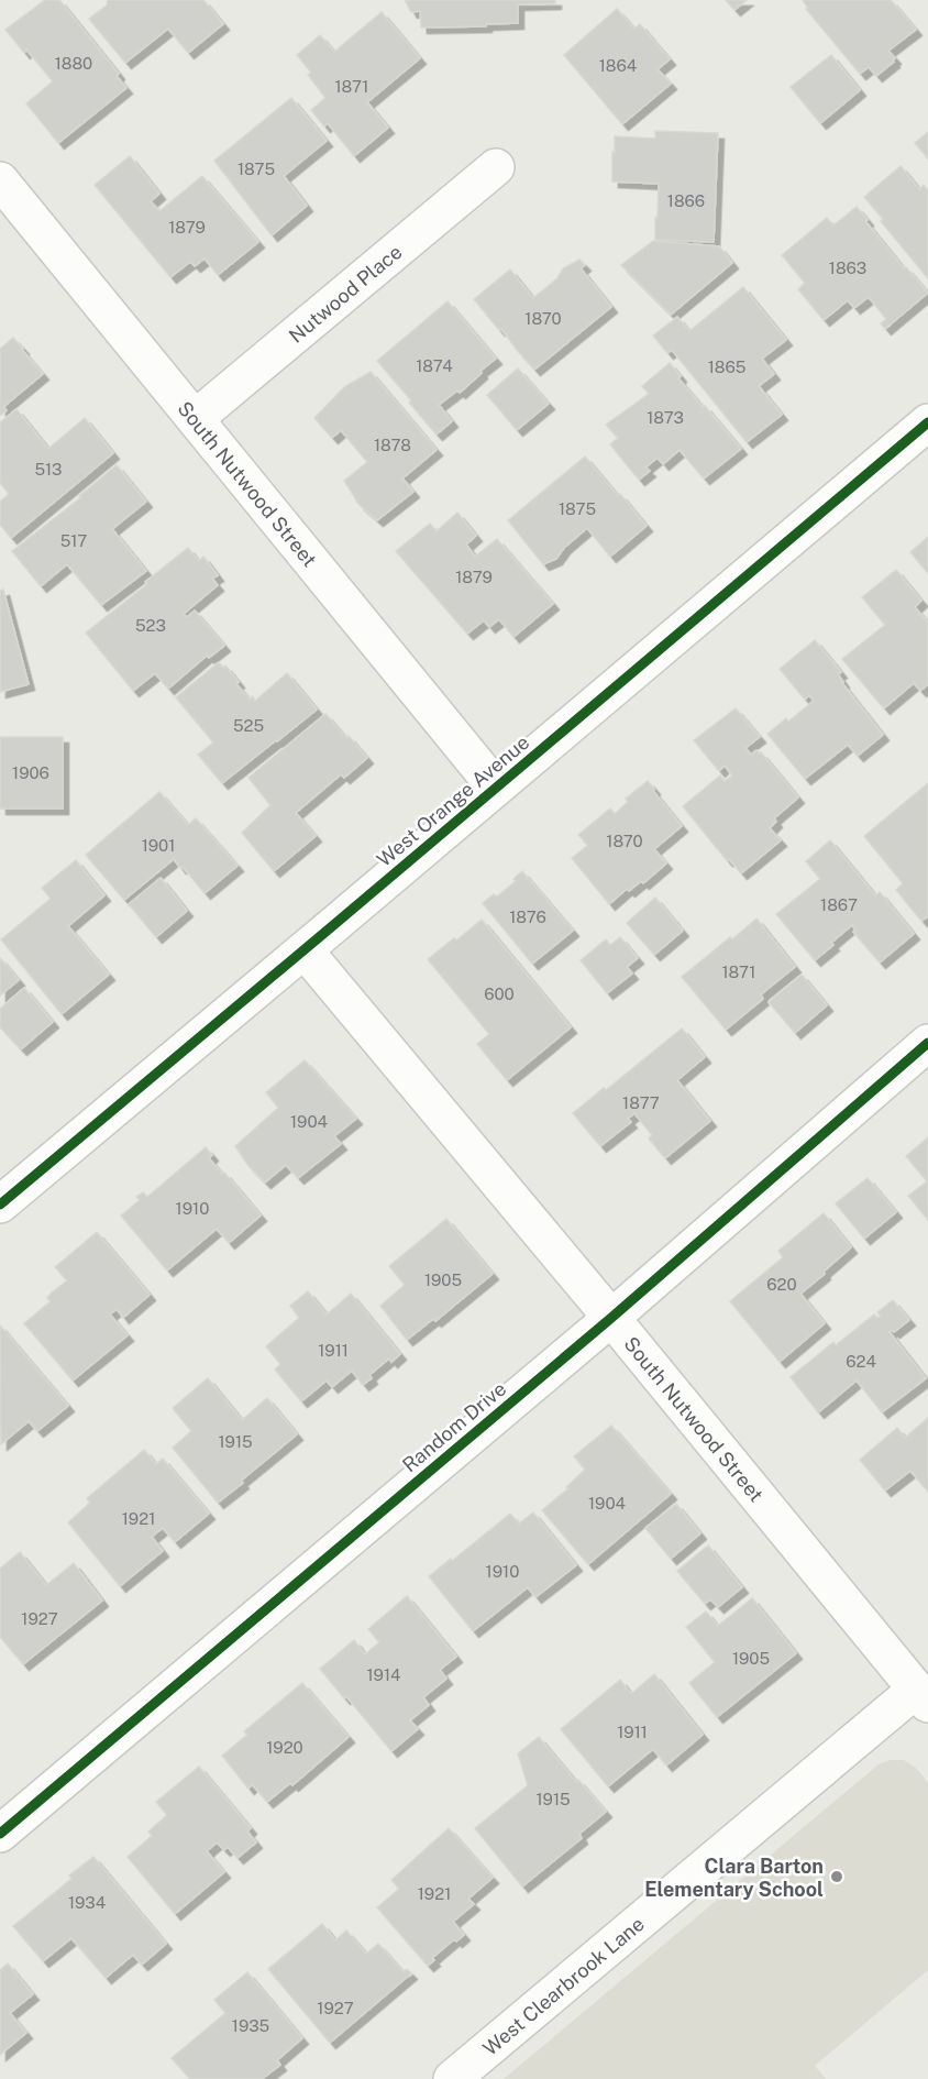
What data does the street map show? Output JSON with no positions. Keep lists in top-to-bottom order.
{
  "streets": {
    "street": [
      "Nutwood Place",
      "South Nutwood Street",
      "West Orange Avenue",
      "Random Drive",
      "West Clearbrook Lane"
    ]
  },
  "crossings": [
    ["Nutwood Place", "South Nutwood Street"],
    ["South Nutwood Street", "West Orange Avenue"],
    ["South Nutwood Street", "Random Drive"],
    ["South Nutwood Street", "West Clearbrook Lane"]
  ],
  "places": ["Clara Barton Elementary School"],
  "house_numbers": [
    "1880",
    "1864",
    "1871",
    "1875",
    "1866",
    "1879",
    "1863",
    "1870",
    "1874",
    "1865",
    "1873",
    "1878",
    "513",
    "1875",
    "517",
    "1879",
    "523",
    "525",
    "1906",
    "1870",
    "1901",
    "1867",
    "1876",
    "1871",
    "600",
    "1877",
    "1904",
    "1910",
    "1905",
    "620",
    "1911",
    "624",
    "1915",
    "1904",
    "1921",
    "1910",
    "1927",
    "1905",
    "1914",
    "1911",
    "1920",
    "1915",
    "1921",
    "1934",
    "1927",
    "1935"
  ]
}
